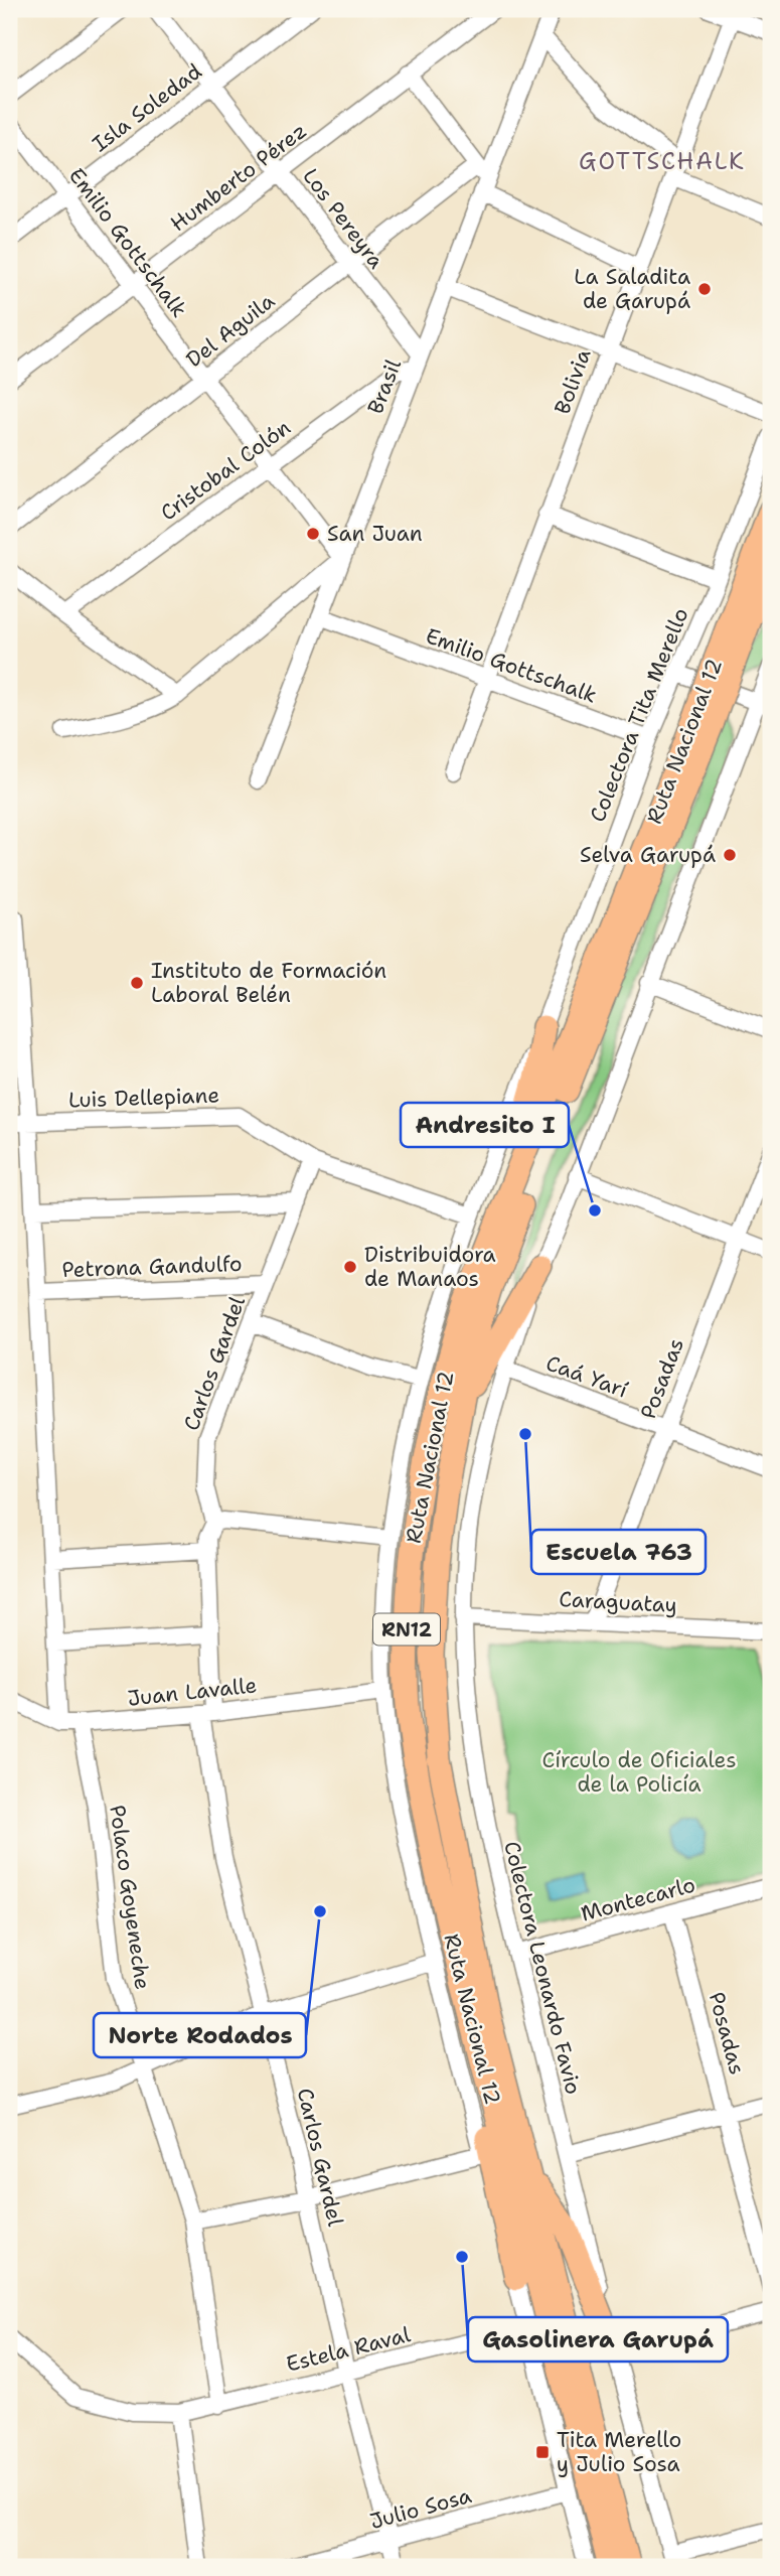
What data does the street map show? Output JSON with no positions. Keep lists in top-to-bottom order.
{
  "streets": {
    "highway": ["Ruta Nacional 12", "RN12"],
    "street": [
      "Isla Soledad",
      "Humberto Pérez",
      "Los Pereyra",
      "Emilio Gottschalk",
      "Del Aguila",
      "Bolivia",
      "Brasil",
      "Cristobal Colón",
      "Colectora Tita Merello",
      "Luis Dellepiane",
      "Petrona Gandulfo",
      "Carlos Gardel",
      "Caá Yarí",
      "Posadas",
      "Caraguatay",
      "Juan Lavalle",
      "Polaco Goyeneche",
      "Montecarlo",
      "Colectora Leonardo Favio",
      "Estela Raval",
      "Julio Sosa"
    ]
  },
  "crossings": [
    ["Isla Soledad", "Los Pereyra"],
    ["Isla Soledad", "Emilio Gottschalk"],
    ["Humberto Pérez", "Los Pereyra"],
    ["Humberto Pérez", "Emilio Gottschalk"],
    ["Los Pereyra", "Del Aguila"],
    ["Los Pereyra", "Brasil"],
    ["Los Pereyra", "Cristobal Colón"],
    ["Emilio Gottschalk", "Del Aguila"],
    ["Emilio Gottschalk", "Bolivia"],
    ["Emilio Gottschalk", "Brasil"],
    ["Emilio Gottschalk", "Cristobal Colón"],
    ["Emilio Gottschalk", "Colectora Tita Merello"],
    ["Del Aguila", "Brasil"],
    ["Brasil", "Cristobal Colón"],
    ["Colectora Tita Merello", "Luis Dellepiane"],
    ["Colectora Tita Merello", "Juan Lavalle"],
    ["Colectora Tita Merello", "Estela Raval"],
    ["Colectora Tita Merello", "Julio Sosa"],
    ["Luis Dellepiane", "Carlos Gardel"],
    ["Petrona Gandulfo", "Carlos Gardel"],
    ["Carlos Gardel", "Juan Lavalle"],
    ["Carlos Gardel", "Estela Raval"],
    ["Carlos Gardel", "Julio Sosa"],
    ["Caá Yarí", "Posadas"],
    ["Caá Yarí", "Colectora Leonardo Favio"],
    ["Posadas", "Caraguatay"],
    ["Posadas", "Montecarlo"],
    ["Caraguatay", "Colectora Leonardo Favio"],
    ["Juan Lavalle", "Polaco Goyeneche"],
    ["Polaco Goyeneche", "Estela Raval"],
    ["Montecarlo", "Colectora Leonardo Favio"]
  ],
  "districts": ["GOTTSCHALK"],
  "parks": ["Círculo de Oficiales de la Policía"],
  "places": {
    "other": [
      "La Saladita de Garupá",
      "San Juan",
      "Selva Garupá",
      "Instituto de Formación Laboral Belén",
      "Andresito I",
      "Distribuidora de Manaos",
      "Escuela 763",
      "Norte Rodados",
      "Gasolinera Garupá"
    ],
    "transit": ["Tita Merello y Julio Sosa"]
  }
}
